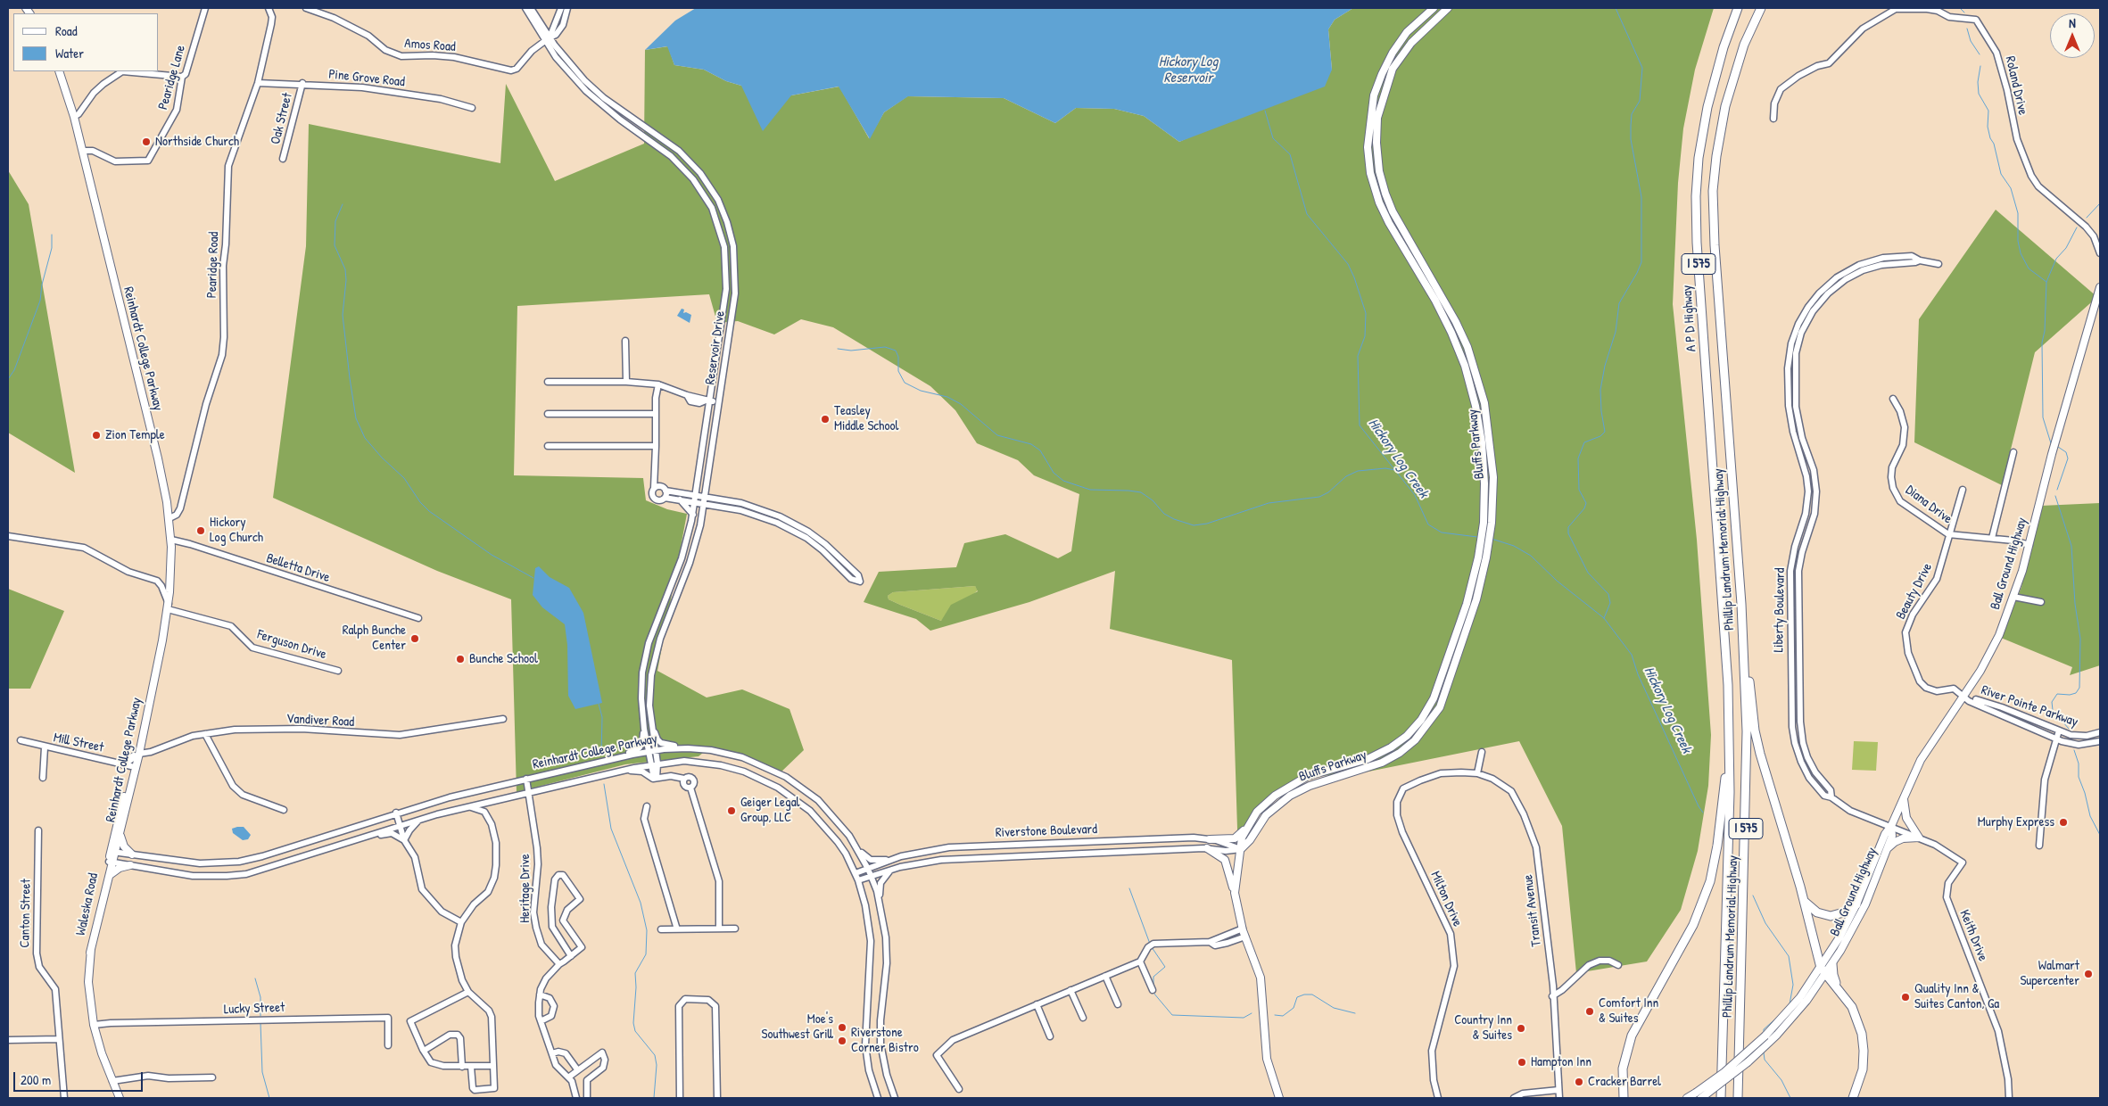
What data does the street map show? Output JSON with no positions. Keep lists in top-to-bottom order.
{
  "streets": {
    "highway": ["I 575", "A P D Highway", "Phillip Landrum Memorial Highway"],
    "main road": [
      "Reinhardt College Parkway",
      "Bluffs Parkway",
      "Ball Ground Highway",
      "Waleska Road"
    ],
    "street": [
      "Amos Road",
      "Pearidge Lane",
      "Pine Grove Road",
      "Roland Drive",
      "Oak Street",
      "Pearidge Road",
      "Reservoir Drive",
      "Diana Drive",
      "Belletta Drive",
      "Beauty Drive",
      "Liberty Boulevard",
      "Ferguson Drive",
      "River Pointe Parkway",
      "Vandiver Road",
      "Mill Street",
      "Riverstone Boulevard",
      "Heritage Drive",
      "Milton Drive",
      "Transit Avenue",
      "Canton Street",
      "Keith Drive",
      "Lucky Street"
    ]
  },
  "crossings": [
    ["Amos Road", "Reservoir Drive"],
    ["Pearidge Lane", "Reinhardt College Parkway"],
    ["Pine Grove Road", "Oak Street"],
    ["Pine Grove Road", "Pearidge Road"],
    ["Pearidge Road", "Reinhardt College Parkway"],
    ["A P D Highway", "Phillip Landrum Memorial Highway"],
    ["Reservoir Drive", "Reinhardt College Parkway"],
    ["Reinhardt College Parkway", "Belletta Drive"],
    ["Reinhardt College Parkway", "Ferguson Drive"],
    ["Reinhardt College Parkway", "Vandiver Road"],
    ["Reinhardt College Parkway", "Mill Street"],
    ["Reinhardt College Parkway", "Riverstone Boulevard"],
    ["Reinhardt College Parkway", "Heritage Drive"],
    ["Reinhardt College Parkway", "Waleska Road"],
    ["Bluffs Parkway", "Riverstone Boulevard"],
    ["Diana Drive", "Ball Ground Highway"],
    ["Diana Drive", "Beauty Drive"],
    ["Ball Ground Highway", "Beauty Drive"],
    ["Ball Ground Highway", "Liberty Boulevard"],
    ["Ball Ground Highway", "River Pointe Parkway"],
    ["Ball Ground Highway", "Keith Drive"],
    ["Beauty Drive", "River Pointe Parkway"],
    ["Liberty Boulevard", "Keith Drive"],
    ["Milton Drive", "Transit Avenue"],
    ["Waleska Road", "Lucky Street"]
  ],
  "water": ["Hickory Log Reservoir", "Hickory Log Creek"],
  "places": [
    "Northside Church",
    "Teasley Middle School",
    "Zion Temple",
    "Hickory Log Church",
    "Ralph Bunche Center",
    "Bunche School",
    "Geiger Legal Group, LLC",
    "Murphy Express",
    "Walmart Supercenter",
    "Quality Inn & Suites Canton, Ga",
    "Comfort Inn & Suites",
    "Moe's Southwest Grill",
    "Country Inn & Suites",
    "Riverstone Corner Bistro",
    "Hampton Inn",
    "Cracker Barrel"
  ],
  "legend": ["Road", "Water"],
  "scale_bar": "200 m",
  "north": "top"
}
